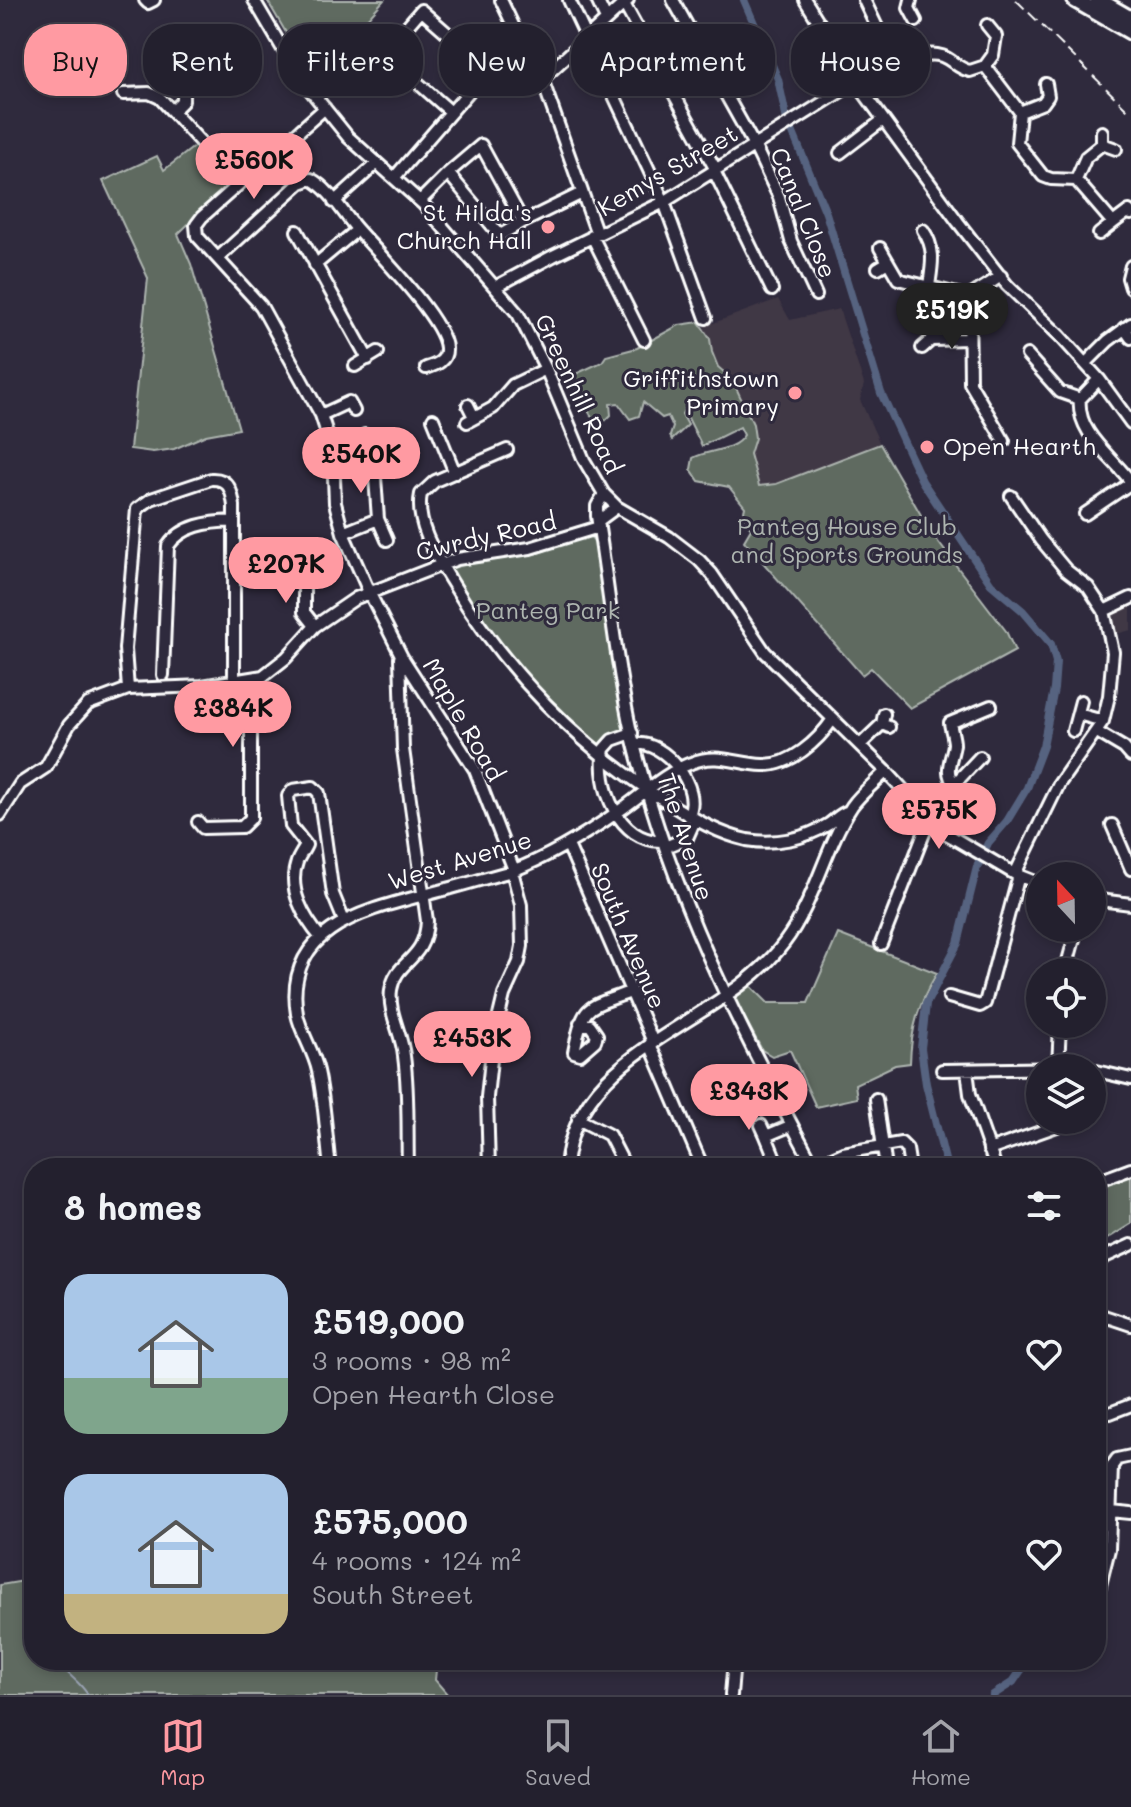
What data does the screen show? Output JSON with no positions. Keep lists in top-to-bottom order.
{
  "streets": {
    "street": [
      "Kemys Street",
      "Canal Close",
      "Greenhill Road",
      "Cwrdy Road",
      "Maple Road",
      "The Avenue",
      "West Avenue",
      "South Avenue"
    ]
  },
  "crossings": [
    ["Kemys Street", "Canal Close"],
    ["Kemys Street", "Greenhill Road"],
    ["Greenhill Road", "Cwrdy Road"],
    ["Greenhill Road", "The Avenue"],
    ["Greenhill Road", "West Avenue"],
    ["Cwrdy Road", "Maple Road"],
    ["Cwrdy Road", "The Avenue"],
    ["Maple Road", "West Avenue"],
    ["The Avenue", "West Avenue"],
    ["West Avenue", "South Avenue"]
  ],
  "parks": ["Panteg House Club and Sports Grounds", "Panteg Park"],
  "places": ["St Hilda's Church Hall", "Griffithstown Primary", "Open Hearth"],
  "north": "top",
  "page": {
    "chip": [
      "Buy",
      "Rent",
      "Filters",
      "New",
      "Apartment",
      "House"
    ],
    "price": [
      "£560K",
      "£519K",
      "£540K",
      "£207K",
      "£384K",
      "£575K",
      "£453K",
      "£343K"
    ],
    "heading": "8 homes",
    "list": [
      {
        "name": "£519,000",
        "note": "3 rooms · 98 m² · Open Hearth Close"
      },
      {
        "name": "£575,000",
        "note": "4 rooms · 124 m² · South Street"
      }
    ],
    "tabs": ["Map", "Saved", "Home"]
  }
}
